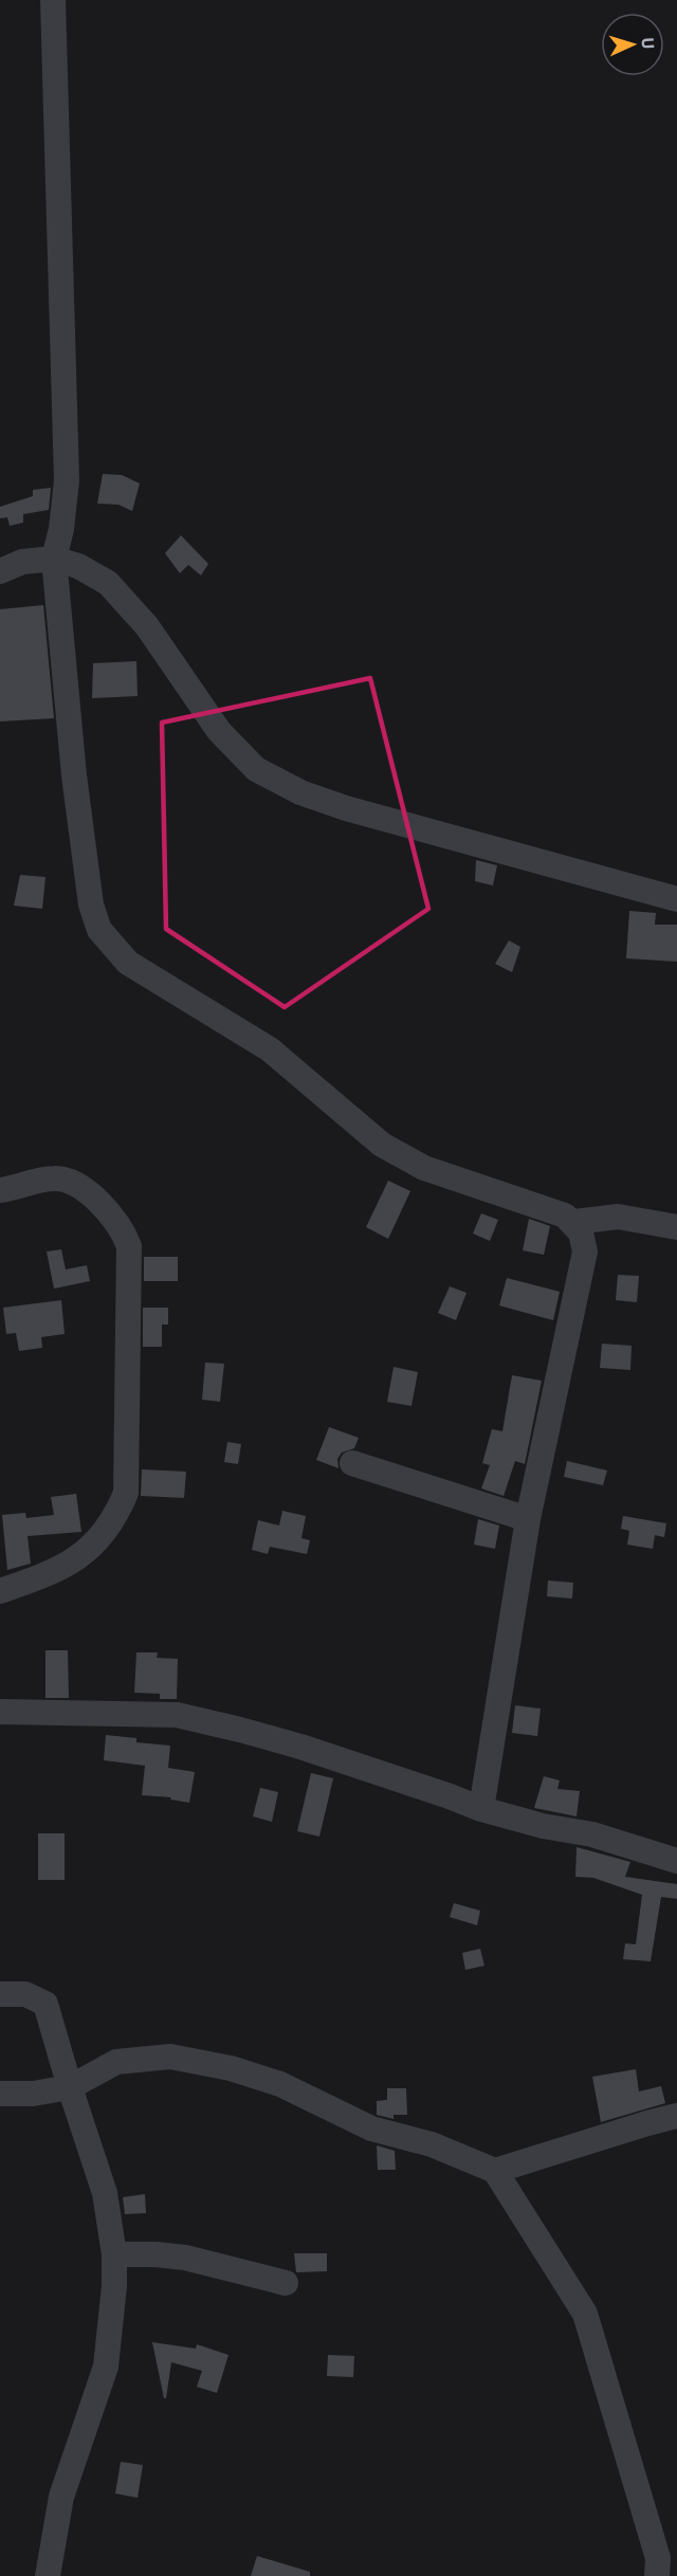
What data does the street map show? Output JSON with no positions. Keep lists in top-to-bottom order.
{
  "north": "right"
}
